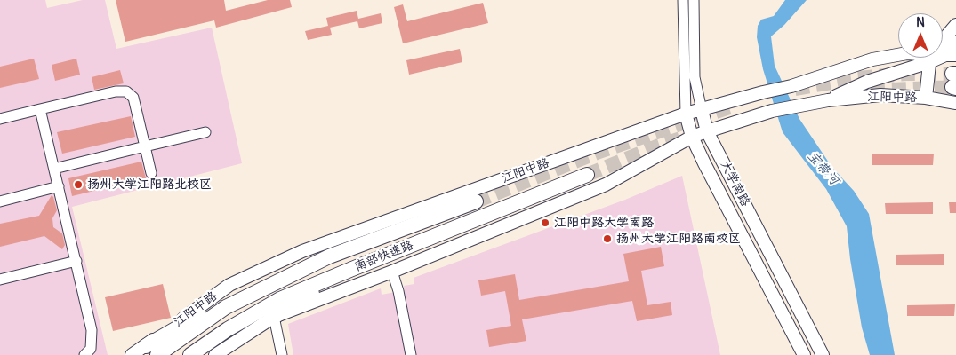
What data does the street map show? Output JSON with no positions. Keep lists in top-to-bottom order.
{
  "streets": {
    "highway": ["南部快速路"],
    "main road": ["江阳中路", "大学南路"]
  },
  "crossings": [
    ["江阳中路", "大学南路"]
  ],
  "water": ["宝带河"],
  "places": ["扬州大学江阳路北校区", "江阳中路大学南路", "扬州大学江阳路南校区"],
  "north": "top"
}
